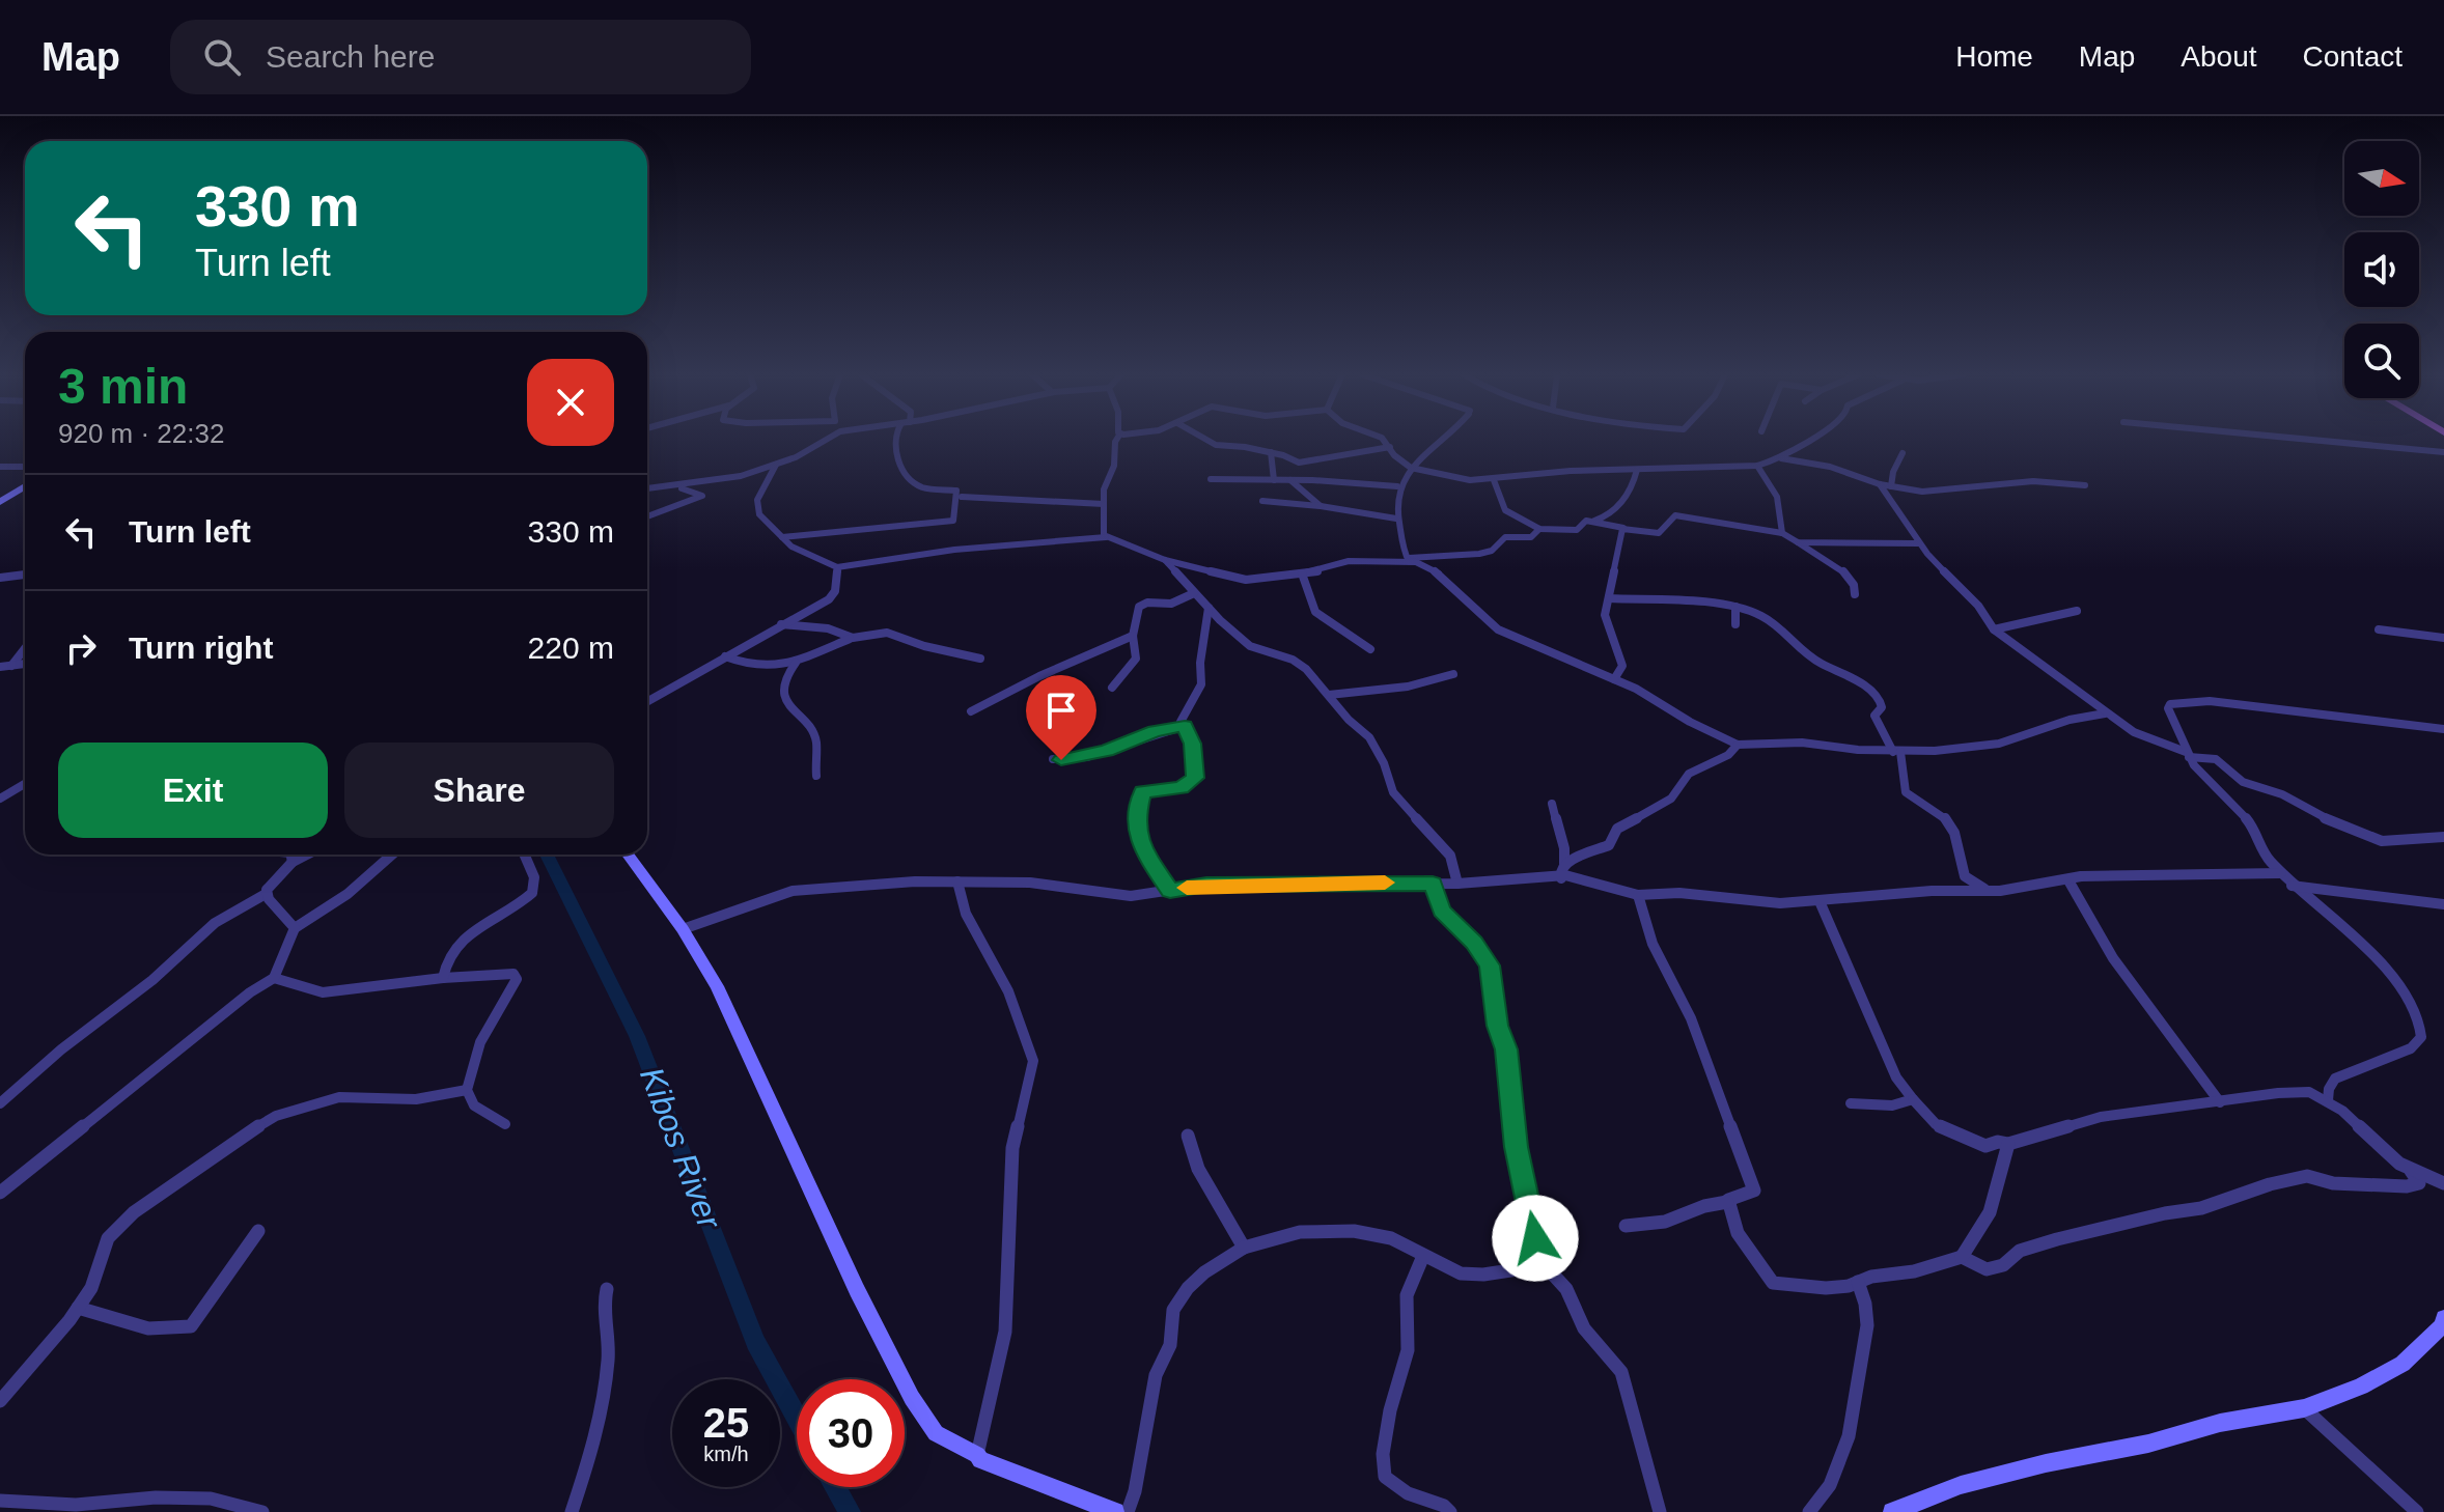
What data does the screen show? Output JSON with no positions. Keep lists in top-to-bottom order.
{
  "water": ["Kibos River"],
  "north": "right",
  "page": {
    "header": "Map",
    "search": "Search here",
    "nav": [
      "Home",
      "Map",
      "About",
      "Contact"
    ],
    "turn": ["330 m", "Turn left"],
    "heading": ["3 min", "920 m · 22:32"],
    "list": [
      {
        "name": "Turn left",
        "value": "330 m"
      },
      {
        "name": "Turn right",
        "value": "220 m"
      }
    ],
    "buttons": ["Exit", "Share"],
    "speed": "25 km/h",
    "limit": "30"
  }
}
